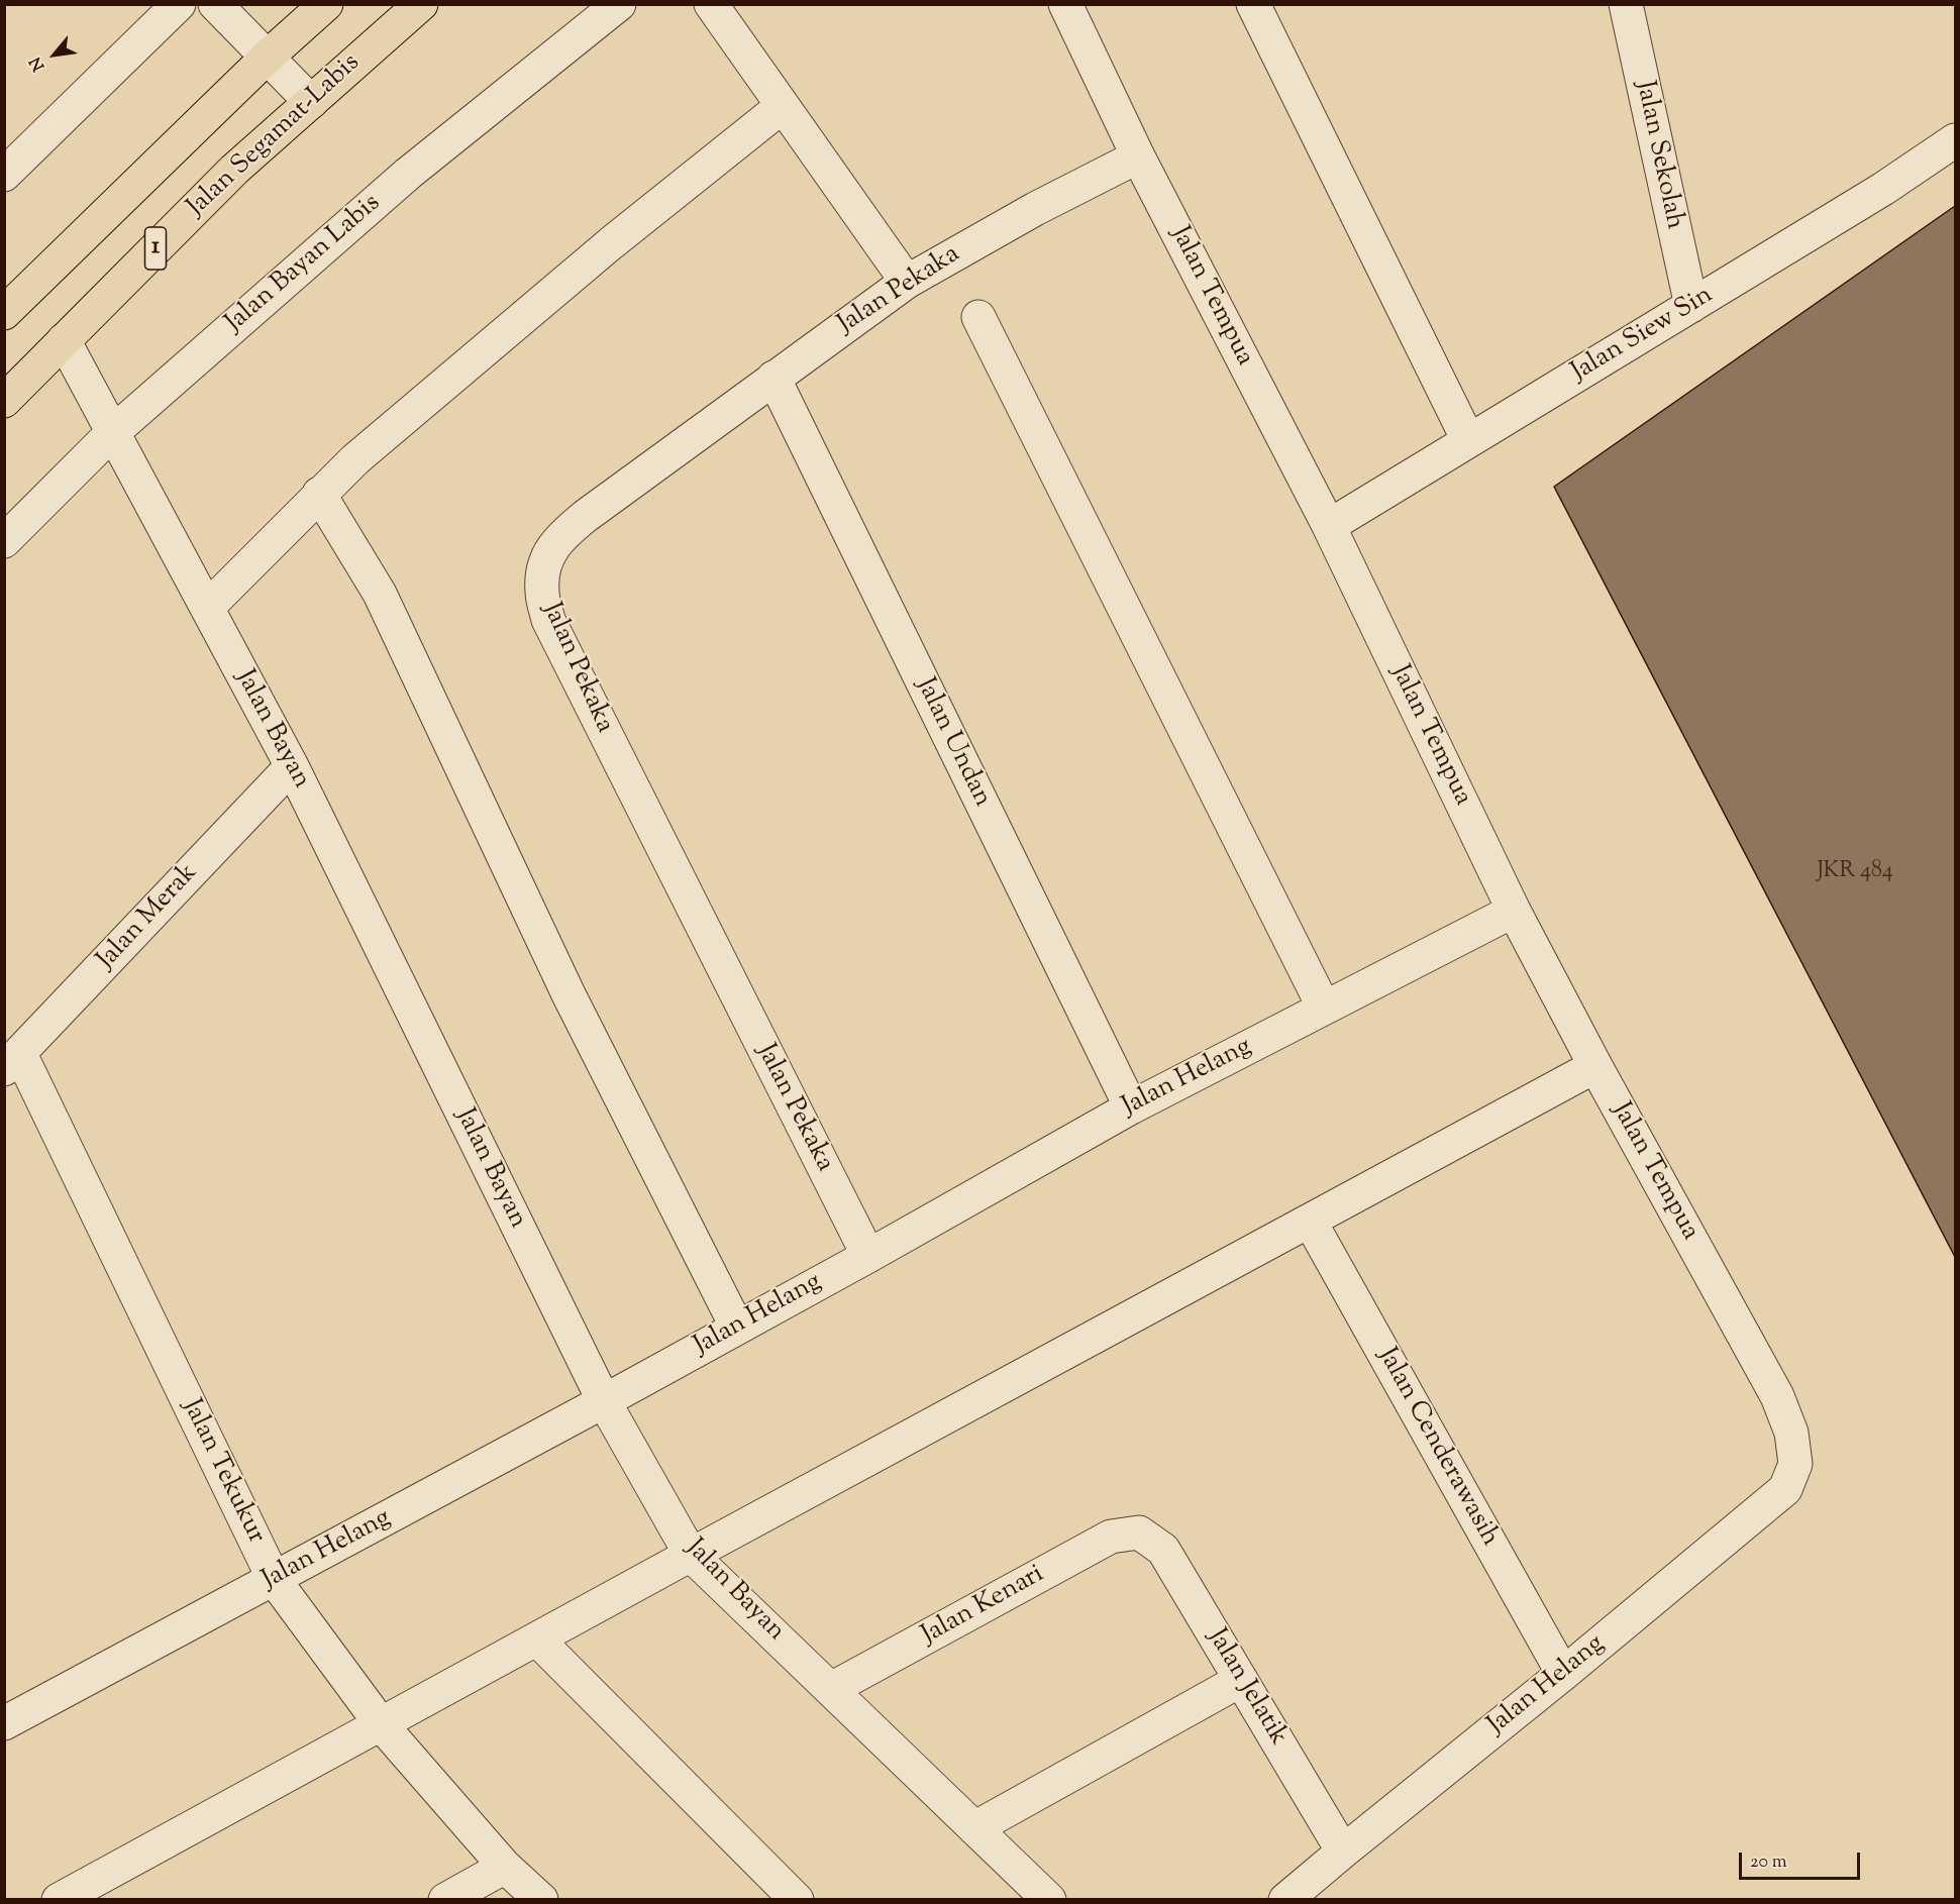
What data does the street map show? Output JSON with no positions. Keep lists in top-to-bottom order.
{
  "streets": {
    "highway": ["Jalan Segamat-Labis", "1"],
    "street": [
      "Jalan Sekolah",
      "Jalan Bayan Labis",
      "Jalan Pekaka",
      "Jalan Tempua",
      "Jalan Siew Sin",
      "Jalan Bayan",
      "Jalan Undan",
      "Jalan Merak",
      "Jalan Helang",
      "Jalan Cenderawasih",
      "Jalan Tekukur",
      "Jalan Kenari",
      "Jalan Jelatik"
    ]
  },
  "crossings": [
    ["Jalan Segamat-Labis", "Jalan Bayan"],
    ["Jalan Sekolah", "Jalan Siew Sin"],
    ["Jalan Bayan Labis", "Jalan Bayan"],
    ["Jalan Pekaka", "Jalan Tempua"],
    ["Jalan Pekaka", "Jalan Undan"],
    ["Jalan Pekaka", "Jalan Helang"],
    ["Jalan Tempua", "Jalan Siew Sin"],
    ["Jalan Tempua", "Jalan Helang"],
    ["Jalan Bayan", "Jalan Merak"],
    ["Jalan Bayan", "Jalan Helang"],
    ["Jalan Bayan", "Jalan Kenari"],
    ["Jalan Undan", "Jalan Helang"],
    ["Jalan Merak", "Jalan Tekukur"],
    ["Jalan Helang", "Jalan Cenderawasih"],
    ["Jalan Helang", "Jalan Tekukur"],
    ["Jalan Helang", "Jalan Jelatik"],
    ["Jalan Kenari", "Jalan Jelatik"]
  ],
  "house_numbers": ["JKR 484"],
  "scale_bar": "20 m",
  "north": "bottom left"
}
